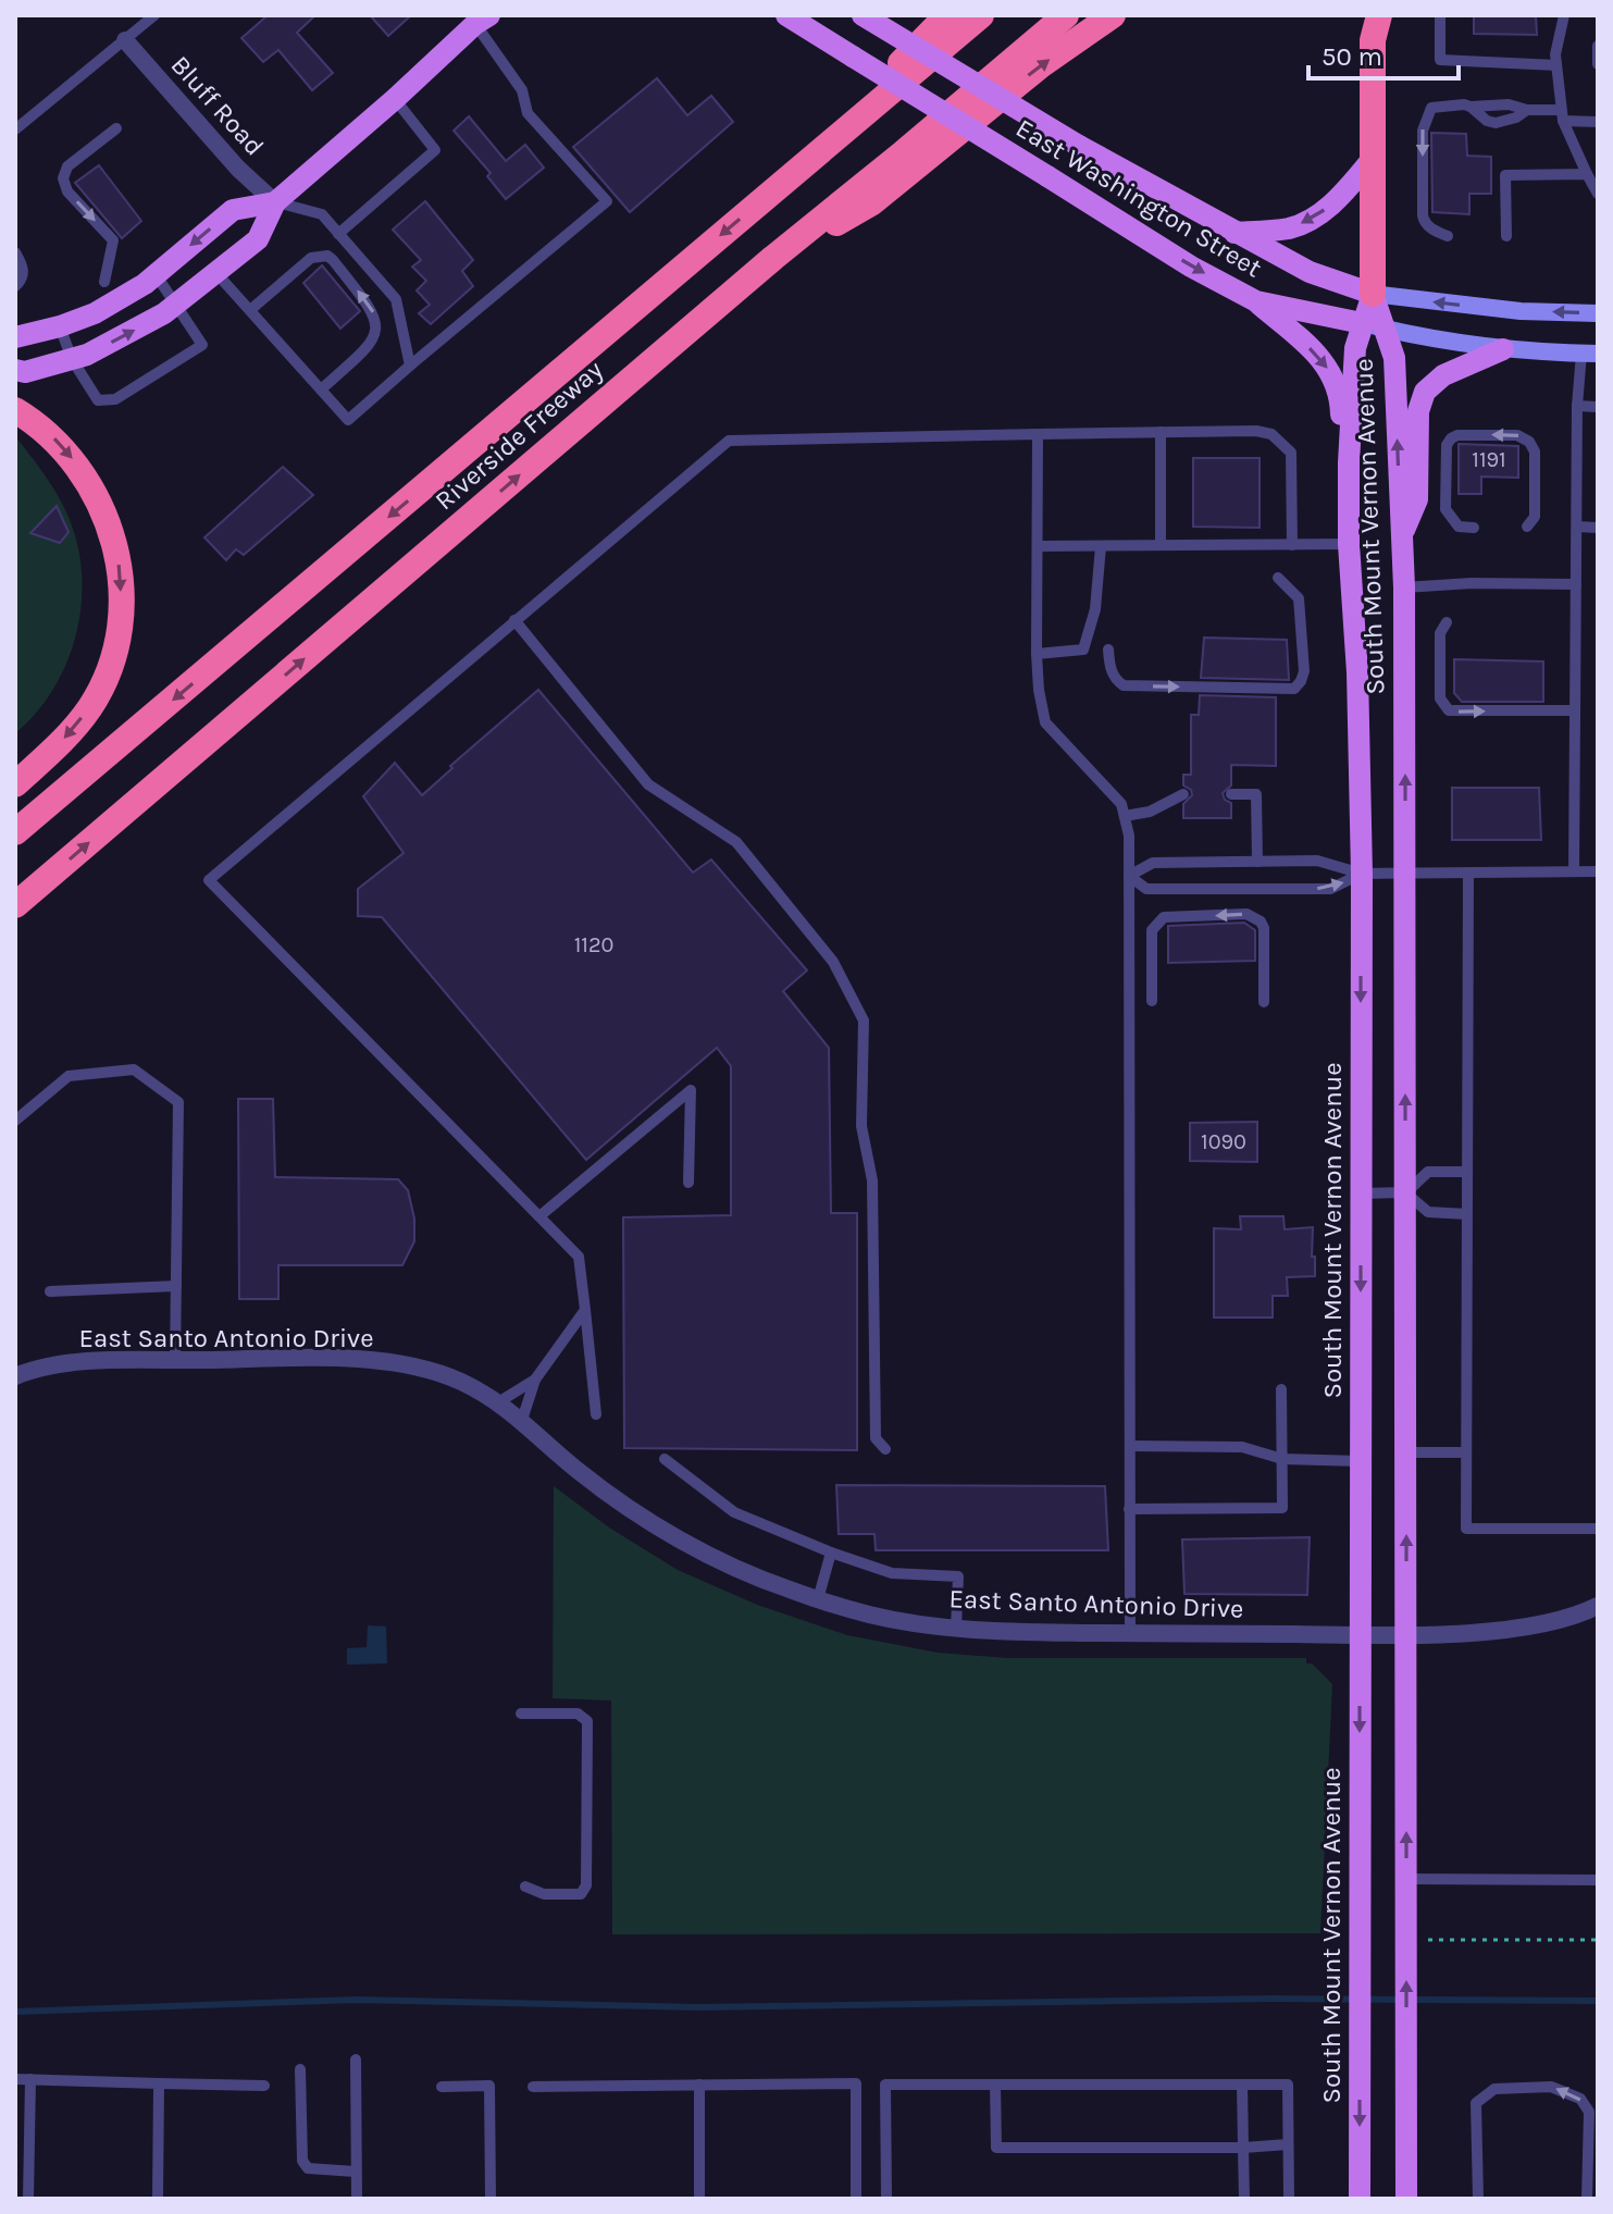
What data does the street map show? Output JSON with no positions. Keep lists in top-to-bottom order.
{
  "streets": {
    "highway": ["Riverside Freeway"],
    "main road": ["East Washington Street", "South Mount Vernon Avenue"],
    "street": ["Bluff Road", "East Santo Antonio Drive"]
  },
  "crossings": [
    ["East Washington Street", "South Mount Vernon Avenue"],
    ["South Mount Vernon Avenue", "East Santo Antonio Drive"]
  ],
  "house_numbers": ["1191", "1120", "1090"],
  "scale_bar": "50 m"
}
